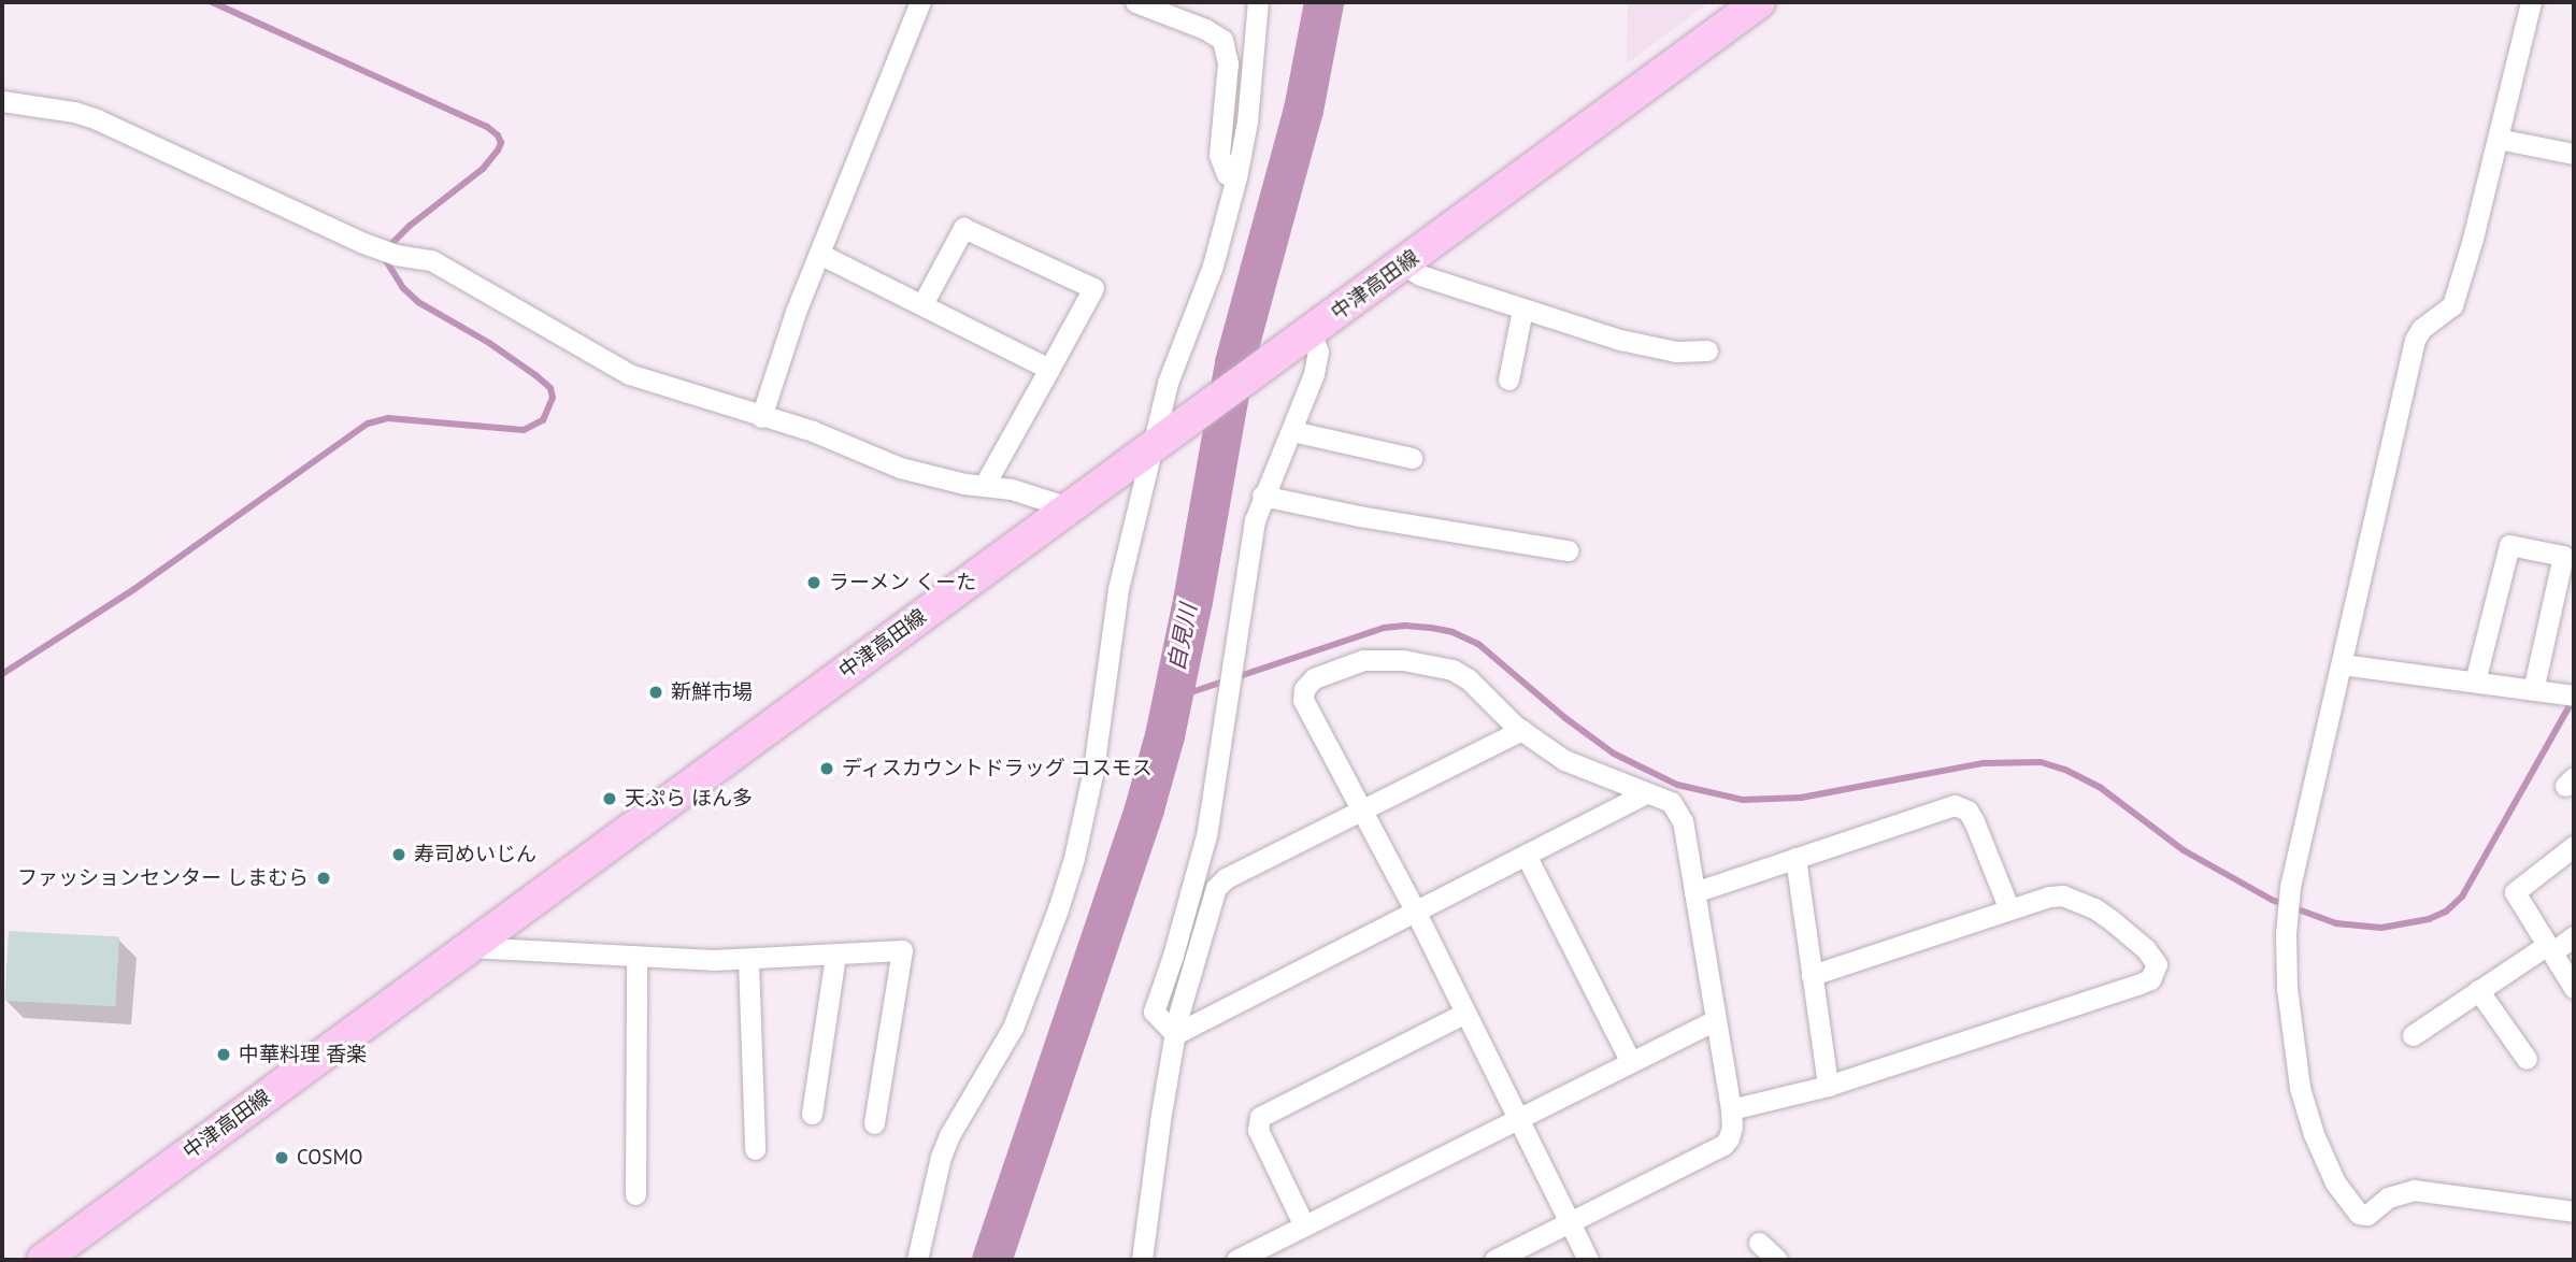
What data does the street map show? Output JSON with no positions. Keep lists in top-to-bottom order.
{
  "streets": {
    "main road": ["中津高田線"]
  },
  "water": ["自見川"],
  "places": [
    "ラーメン くーた",
    "新鮮市場",
    "ディスカウントドラッグ コスモス",
    "天ぷら ほん多",
    "寿司めいじん",
    "ファッションセンター しまむら",
    "中華料理 香楽",
    "COSMO"
  ]
}
